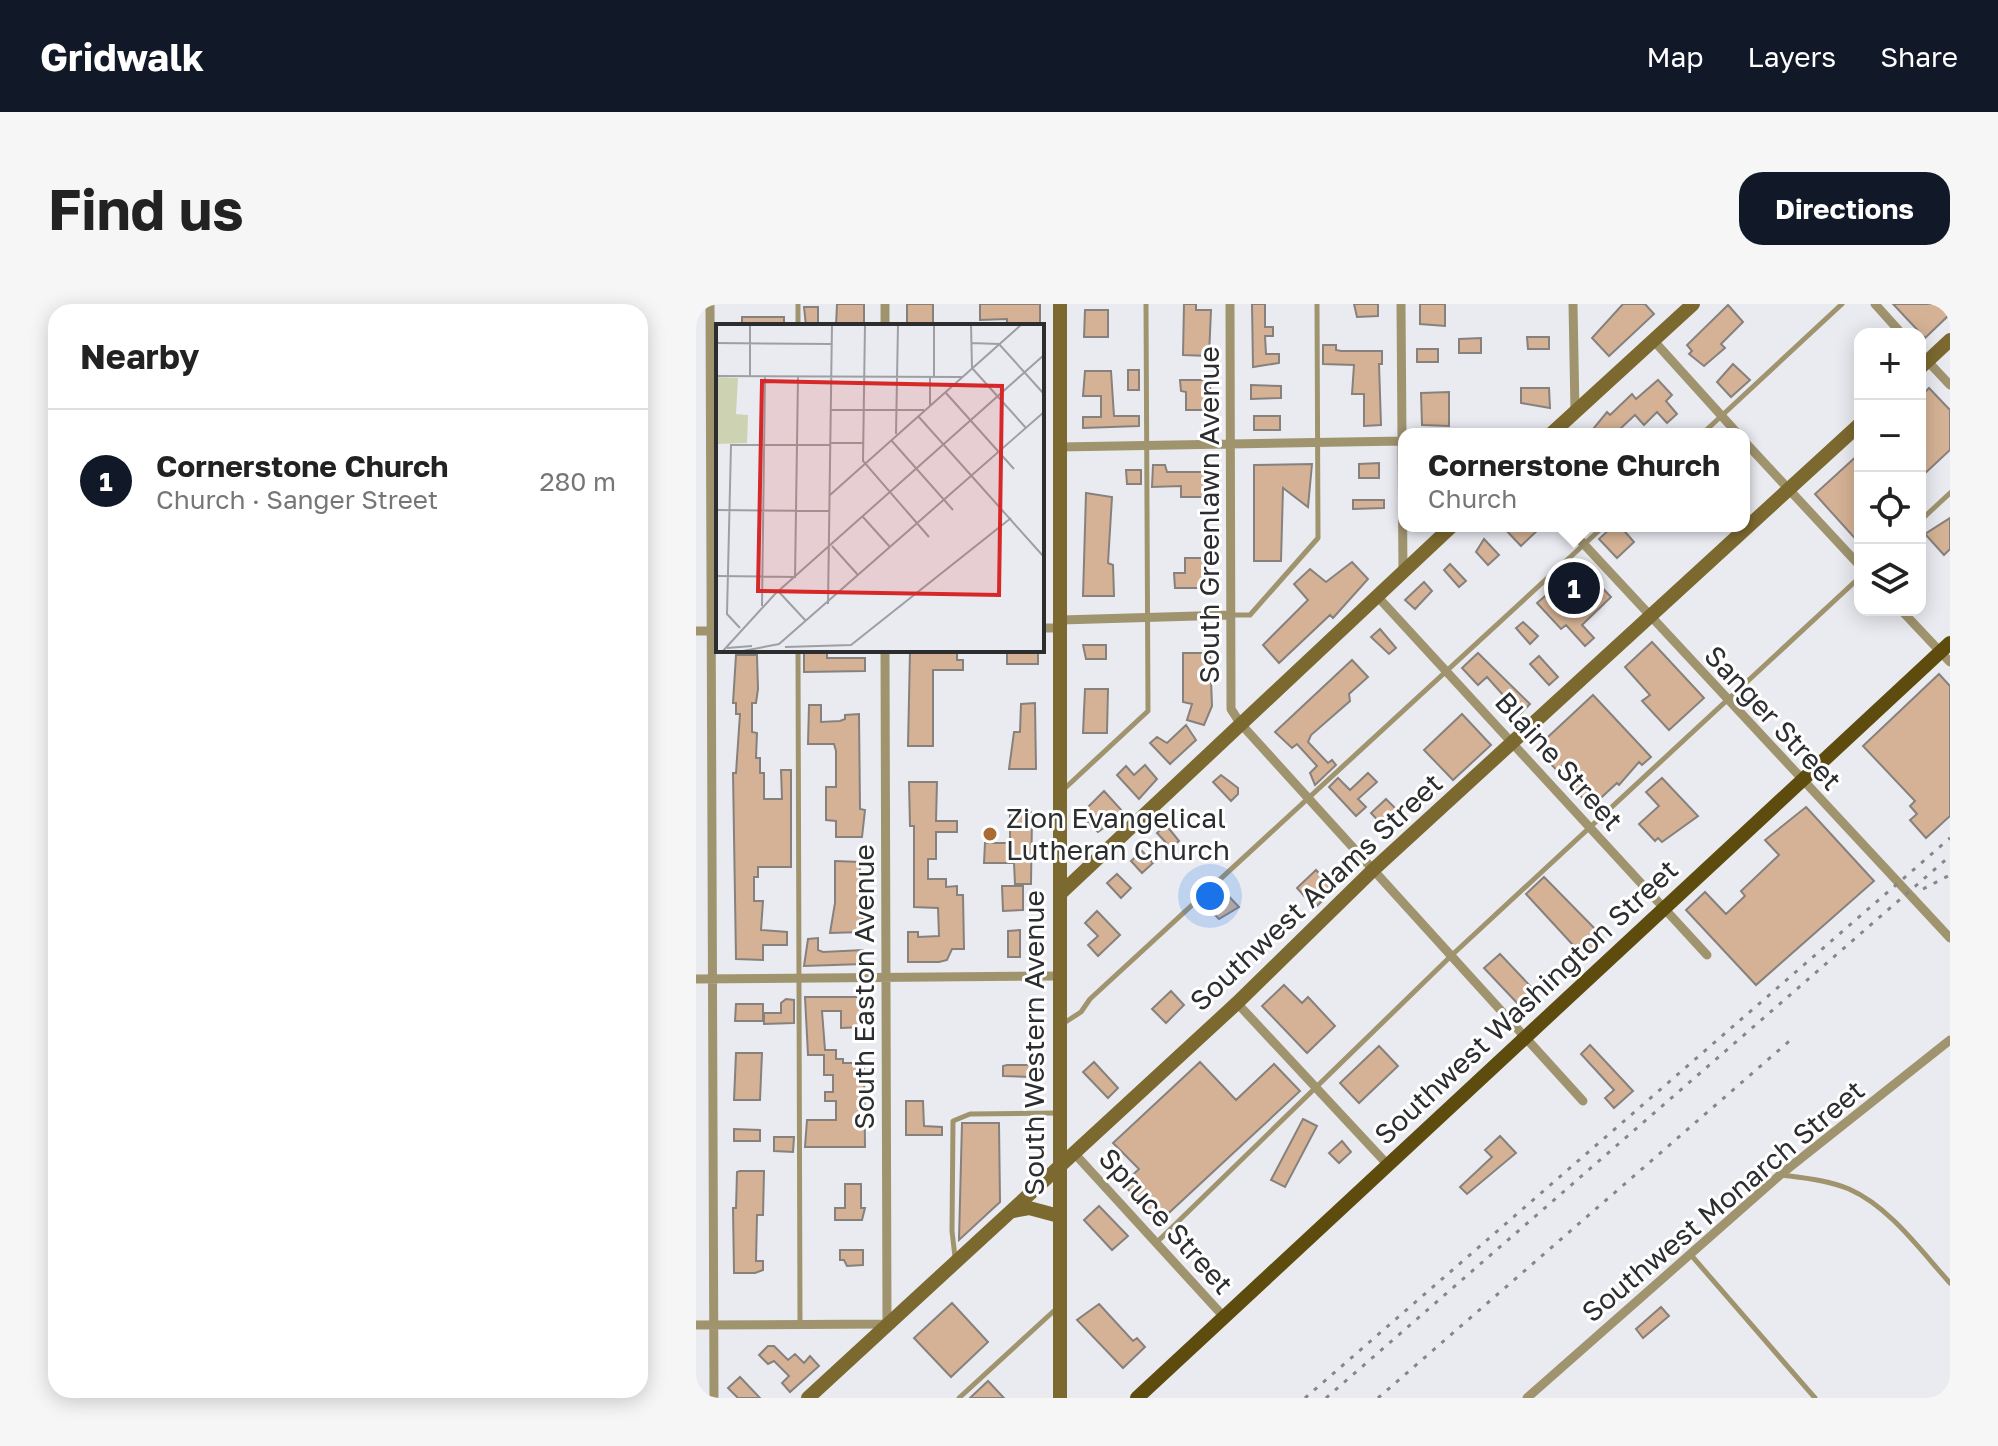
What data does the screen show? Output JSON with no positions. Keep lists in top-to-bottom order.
{
  "streets": {
    "main road": ["Southwest Adams Street", "Southwest Washington Street", "South Western Avenue"],
    "street": [
      "South Greenlawn Avenue",
      "Sanger Street",
      "Blaine Street",
      "South Easton Avenue",
      "Southwest Monarch Street",
      "Spruce Street"
    ]
  },
  "crossings": [
    ["Sanger Street", "Southwest Adams Street"],
    ["Sanger Street", "Southwest Washington Street"],
    ["Blaine Street", "Southwest Adams Street"],
    ["Blaine Street", "Southwest Washington Street"],
    ["Southwest Adams Street", "South Easton Avenue"],
    ["Southwest Adams Street", "South Western Avenue"],
    ["Southwest Adams Street", "Spruce Street"],
    ["Southwest Washington Street", "Spruce Street"]
  ],
  "places": ["Zion Evangelical Lutheran Church"],
  "page": {
    "header": "Gridwalk",
    "nav": ["Map", "Layers", "Share"],
    "buttons": "Directions",
    "title": "Find us",
    "heading": "Nearby",
    "map_buttons": ["+", "−"],
    "list": [
      {
        "mark": "1",
        "name": "Cornerstone Church",
        "note": "Church · Sanger Street",
        "value": "280 m"
      }
    ],
    "popup": ["Cornerstone Church", "Church"],
    "pins": "1"
  }
}
